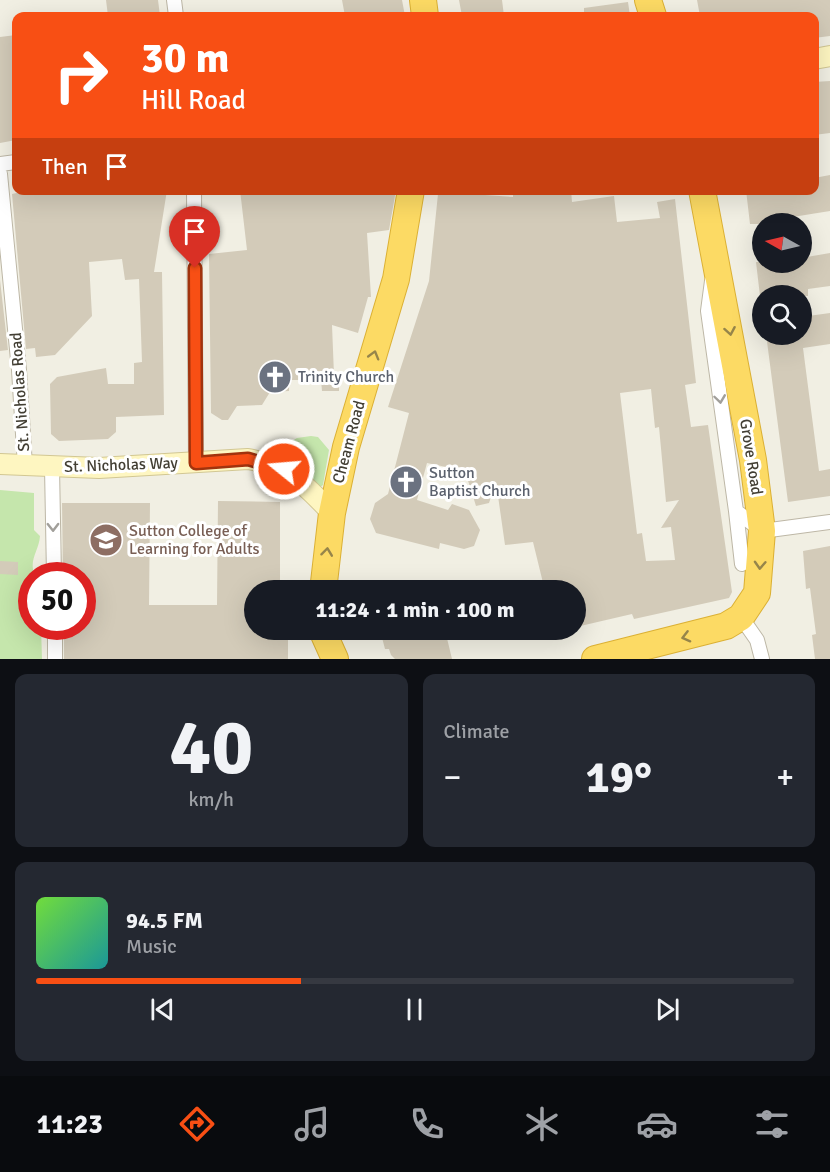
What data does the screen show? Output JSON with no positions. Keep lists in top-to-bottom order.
{
  "streets": {
    "highway": ["Cheam Road", "Grove Road"],
    "main road": ["St. Nicholas Way"],
    "street": ["St. Nicholas Road"]
  },
  "crossings": [
    ["St. Nicholas Road", "St. Nicholas Way"],
    ["Cheam Road", "St. Nicholas Way"]
  ],
  "one_way": ["Cheam Road"],
  "places": {
    "church": ["Trinity Church", "Sutton Baptist Church"],
    "school or university": ["Sutton College of Learning for Adults"]
  },
  "north": "left",
  "page": {
    "turn": ["30 m", "Hill Road"],
    "then": "Then",
    "limit": "50",
    "trip": "11:24 · 1 min · 100 m",
    "tile": [
      ["40", "km/h"],
      "Climate"
    ],
    "heat": ["−", "19°", "+"],
    "song": ["94.5 FM", "Music"],
    "tabs": "11:23"
  }
}
